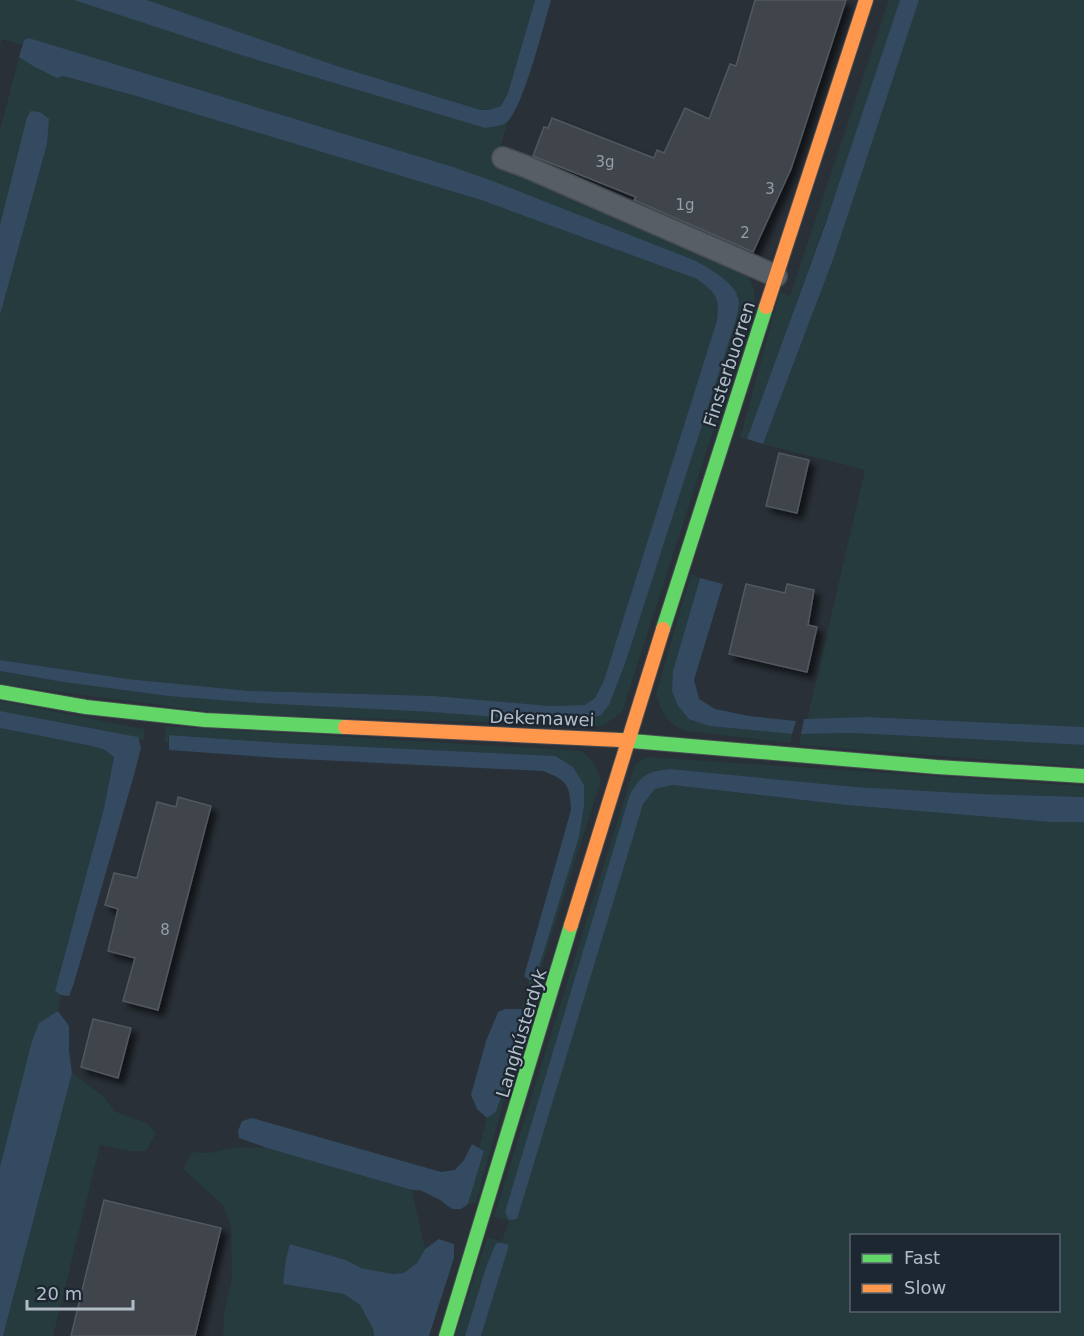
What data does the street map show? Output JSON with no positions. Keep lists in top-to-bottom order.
{
  "streets": {
    "street": ["Finsterbuorren", "Dekemawei", "Langhústerdyk"]
  },
  "crossings": [
    ["Finsterbuorren", "Dekemawei"],
    ["Finsterbuorren", "Langhústerdyk"],
    ["Dekemawei", "Langhústerdyk"]
  ],
  "house_numbers": [
    "3g",
    "3",
    "1g",
    "2",
    "8"
  ],
  "legend": ["Fast", "Slow"],
  "scale_bar": "20 m"
}
